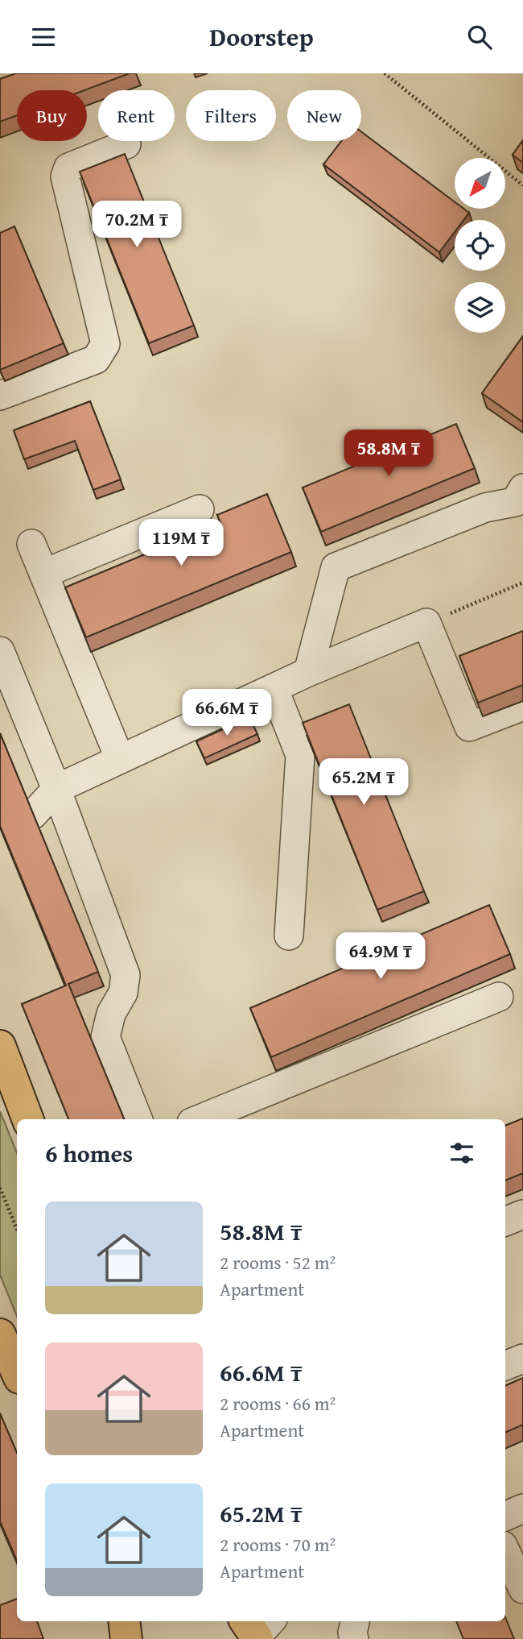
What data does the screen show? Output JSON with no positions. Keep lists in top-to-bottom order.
{
  "north": "bottom left",
  "page": {
    "header": "Doorstep",
    "chip": [
      "Buy",
      "Rent",
      "Filters",
      "New"
    ],
    "price": [
      "70.2M ₸",
      "58.8M ₸",
      "119M ₸",
      "66.6M ₸",
      "65.2M ₸",
      "64.9M ₸"
    ],
    "heading": "6 homes",
    "list": [
      {
        "name": "58.8M ₸",
        "note": "2 rooms · 52 m² · Apartment"
      },
      {
        "name": "66.6M ₸",
        "note": "2 rooms · 66 m² · Apartment"
      },
      {
        "name": "65.2M ₸",
        "note": "2 rooms · 70 m² · Apartment"
      }
    ]
  }
}
